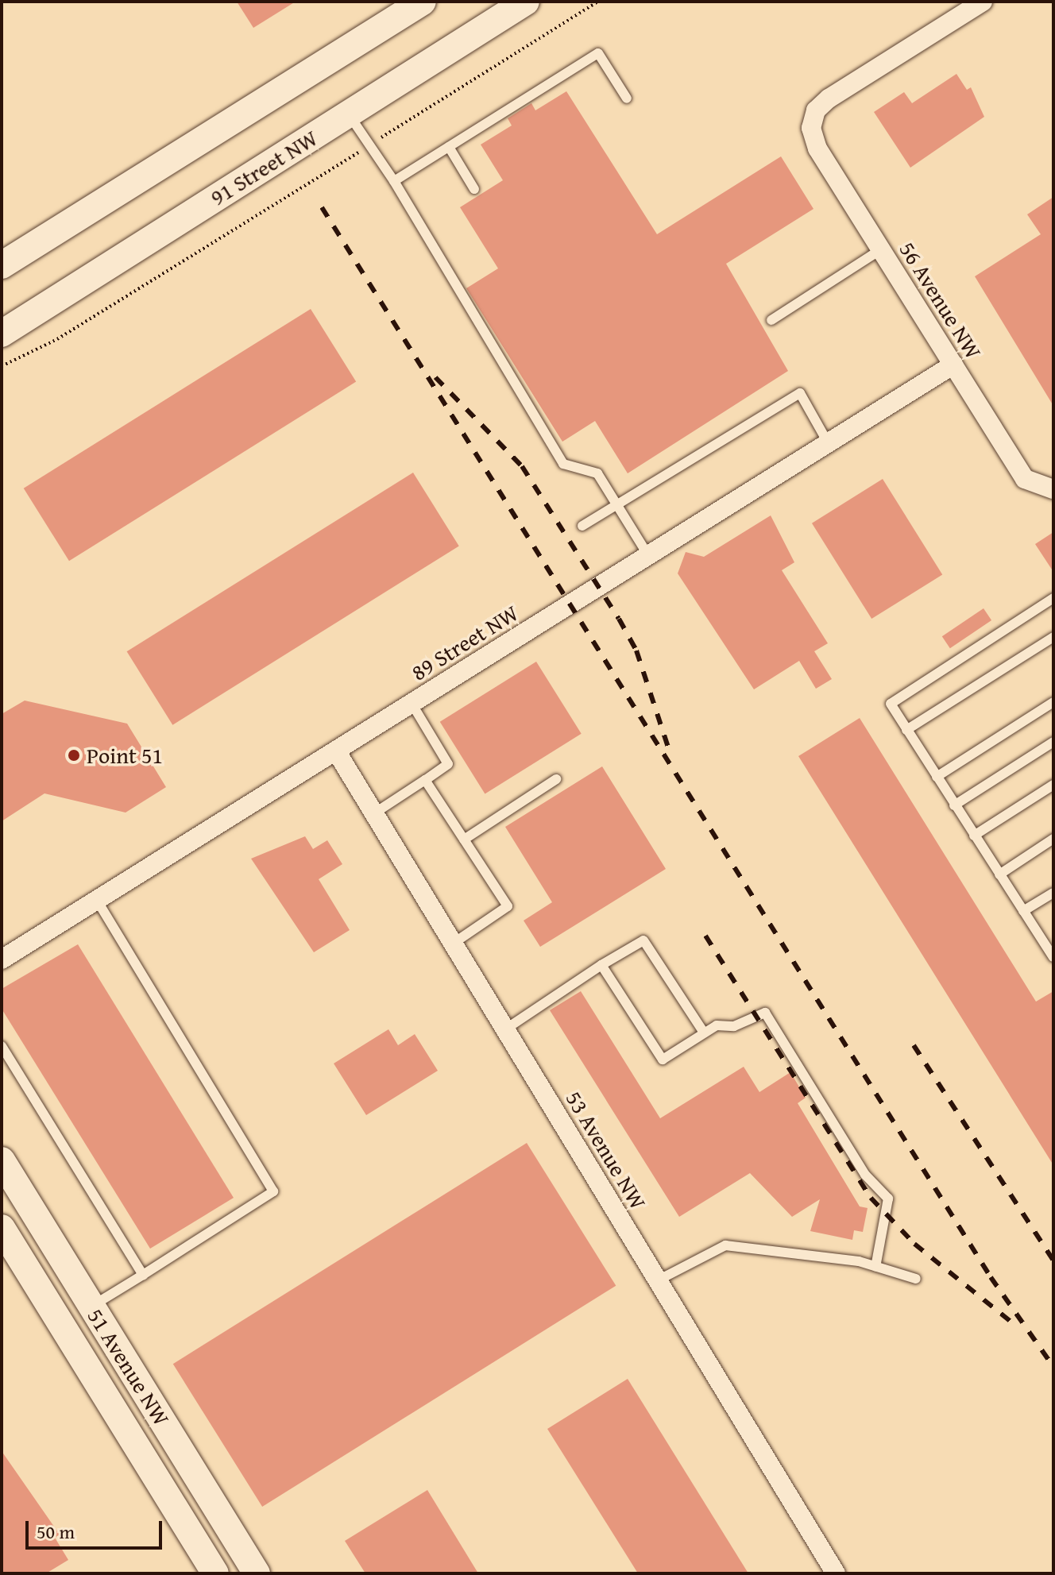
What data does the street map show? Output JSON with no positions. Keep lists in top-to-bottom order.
{
  "streets": {
    "main road": ["91 Street NW", "51 Avenue NW"],
    "street": ["56 Avenue NW", "89 Street NW", "53 Avenue NW"]
  },
  "crossings": [
    ["56 Avenue NW", "89 Street NW"],
    ["89 Street NW", "53 Avenue NW"]
  ],
  "places": ["Point 51"],
  "scale_bar": "50 m"
}
